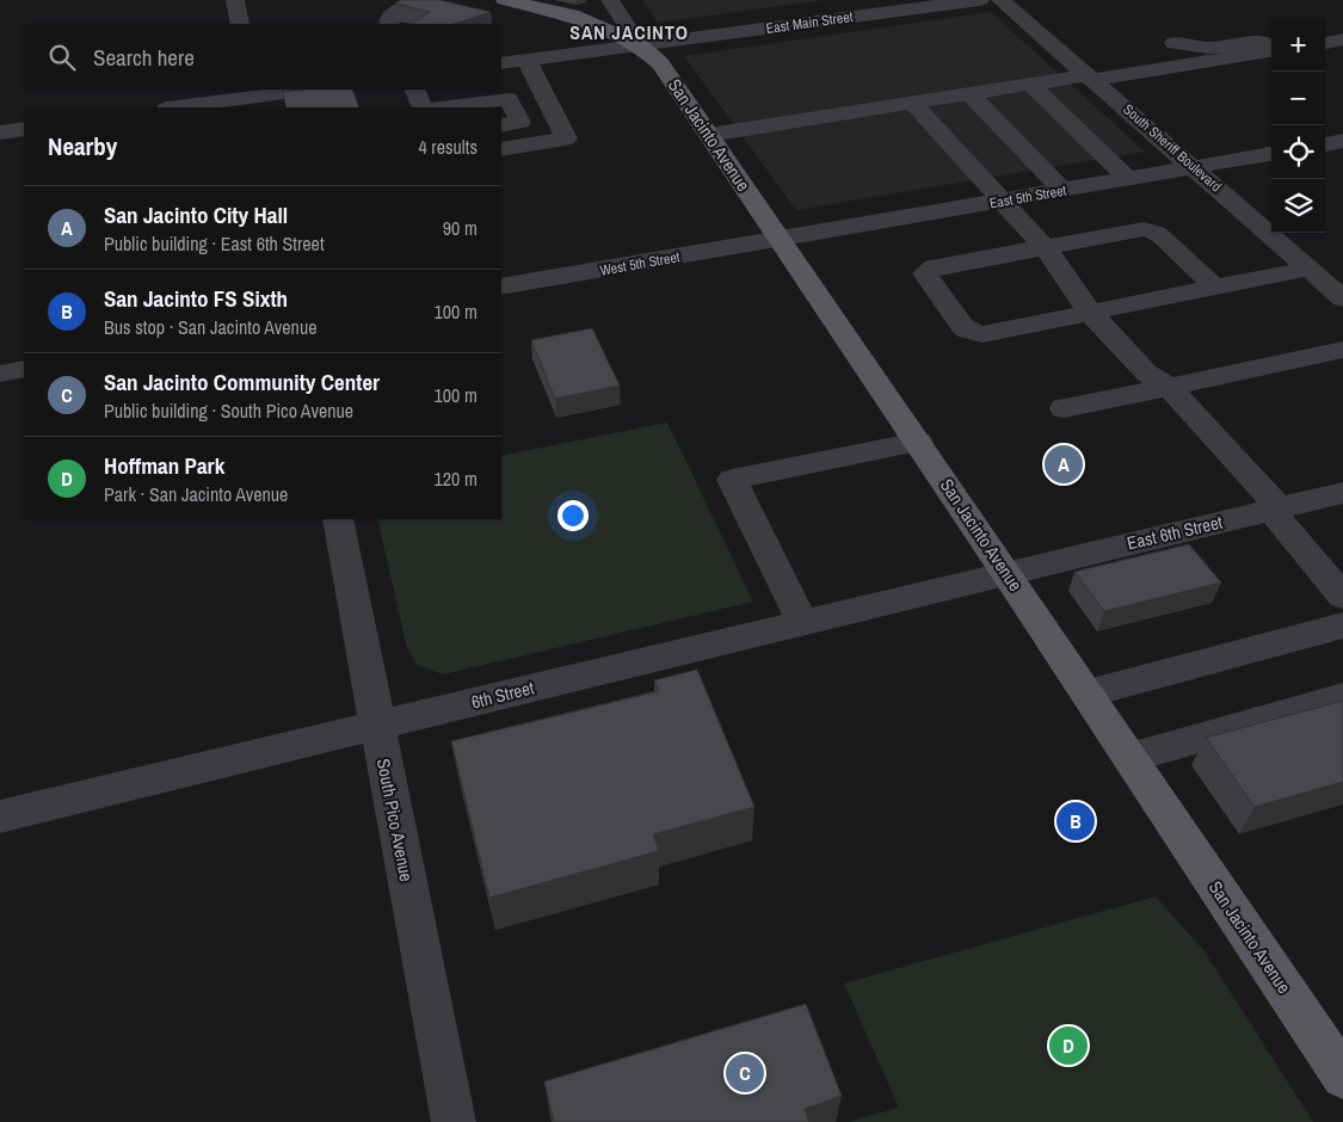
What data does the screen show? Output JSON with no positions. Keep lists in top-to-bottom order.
{
  "streets": {
    "main road": ["San Jacinto Avenue"],
    "street": [
      "East Main Street",
      "South Sheriff Boulevard",
      "East 5th Street",
      "West 5th Street",
      "East 6th Street",
      "6th Street",
      "South Pico Avenue"
    ]
  },
  "crossings": [
    ["East Main Street", "San Jacinto Avenue"],
    ["San Jacinto Avenue", "East 5th Street"],
    ["San Jacinto Avenue", "West 5th Street"],
    ["San Jacinto Avenue", "East 6th Street"],
    ["San Jacinto Avenue", "6th Street"],
    ["South Sheriff Boulevard", "East 5th Street"],
    ["East 5th Street", "West 5th Street"],
    ["East 6th Street", "6th Street"],
    ["6th Street", "South Pico Avenue"]
  ],
  "districts": ["SAN JACINTO"],
  "page": {
    "map_buttons": ["+", "−"],
    "search": "Search here",
    "heading": ["Nearby", "4 results"],
    "list": [
      {
        "mark": "A",
        "name": "San Jacinto City Hall",
        "note": "Public building · East 6th Street",
        "value": "90 m"
      },
      {
        "mark": "B",
        "name": "San Jacinto FS Sixth",
        "note": "Bus stop · San Jacinto Avenue",
        "value": "100 m"
      },
      {
        "mark": "C",
        "name": "San Jacinto Community Center",
        "note": "Public building · South Pico Avenue",
        "value": "100 m"
      },
      {
        "mark": "D",
        "name": "Hoffman Park",
        "note": "Park · San Jacinto Avenue",
        "value": "120 m"
      }
    ],
    "pins": [
      "A",
      "B",
      "D",
      "C"
    ]
  }
}
